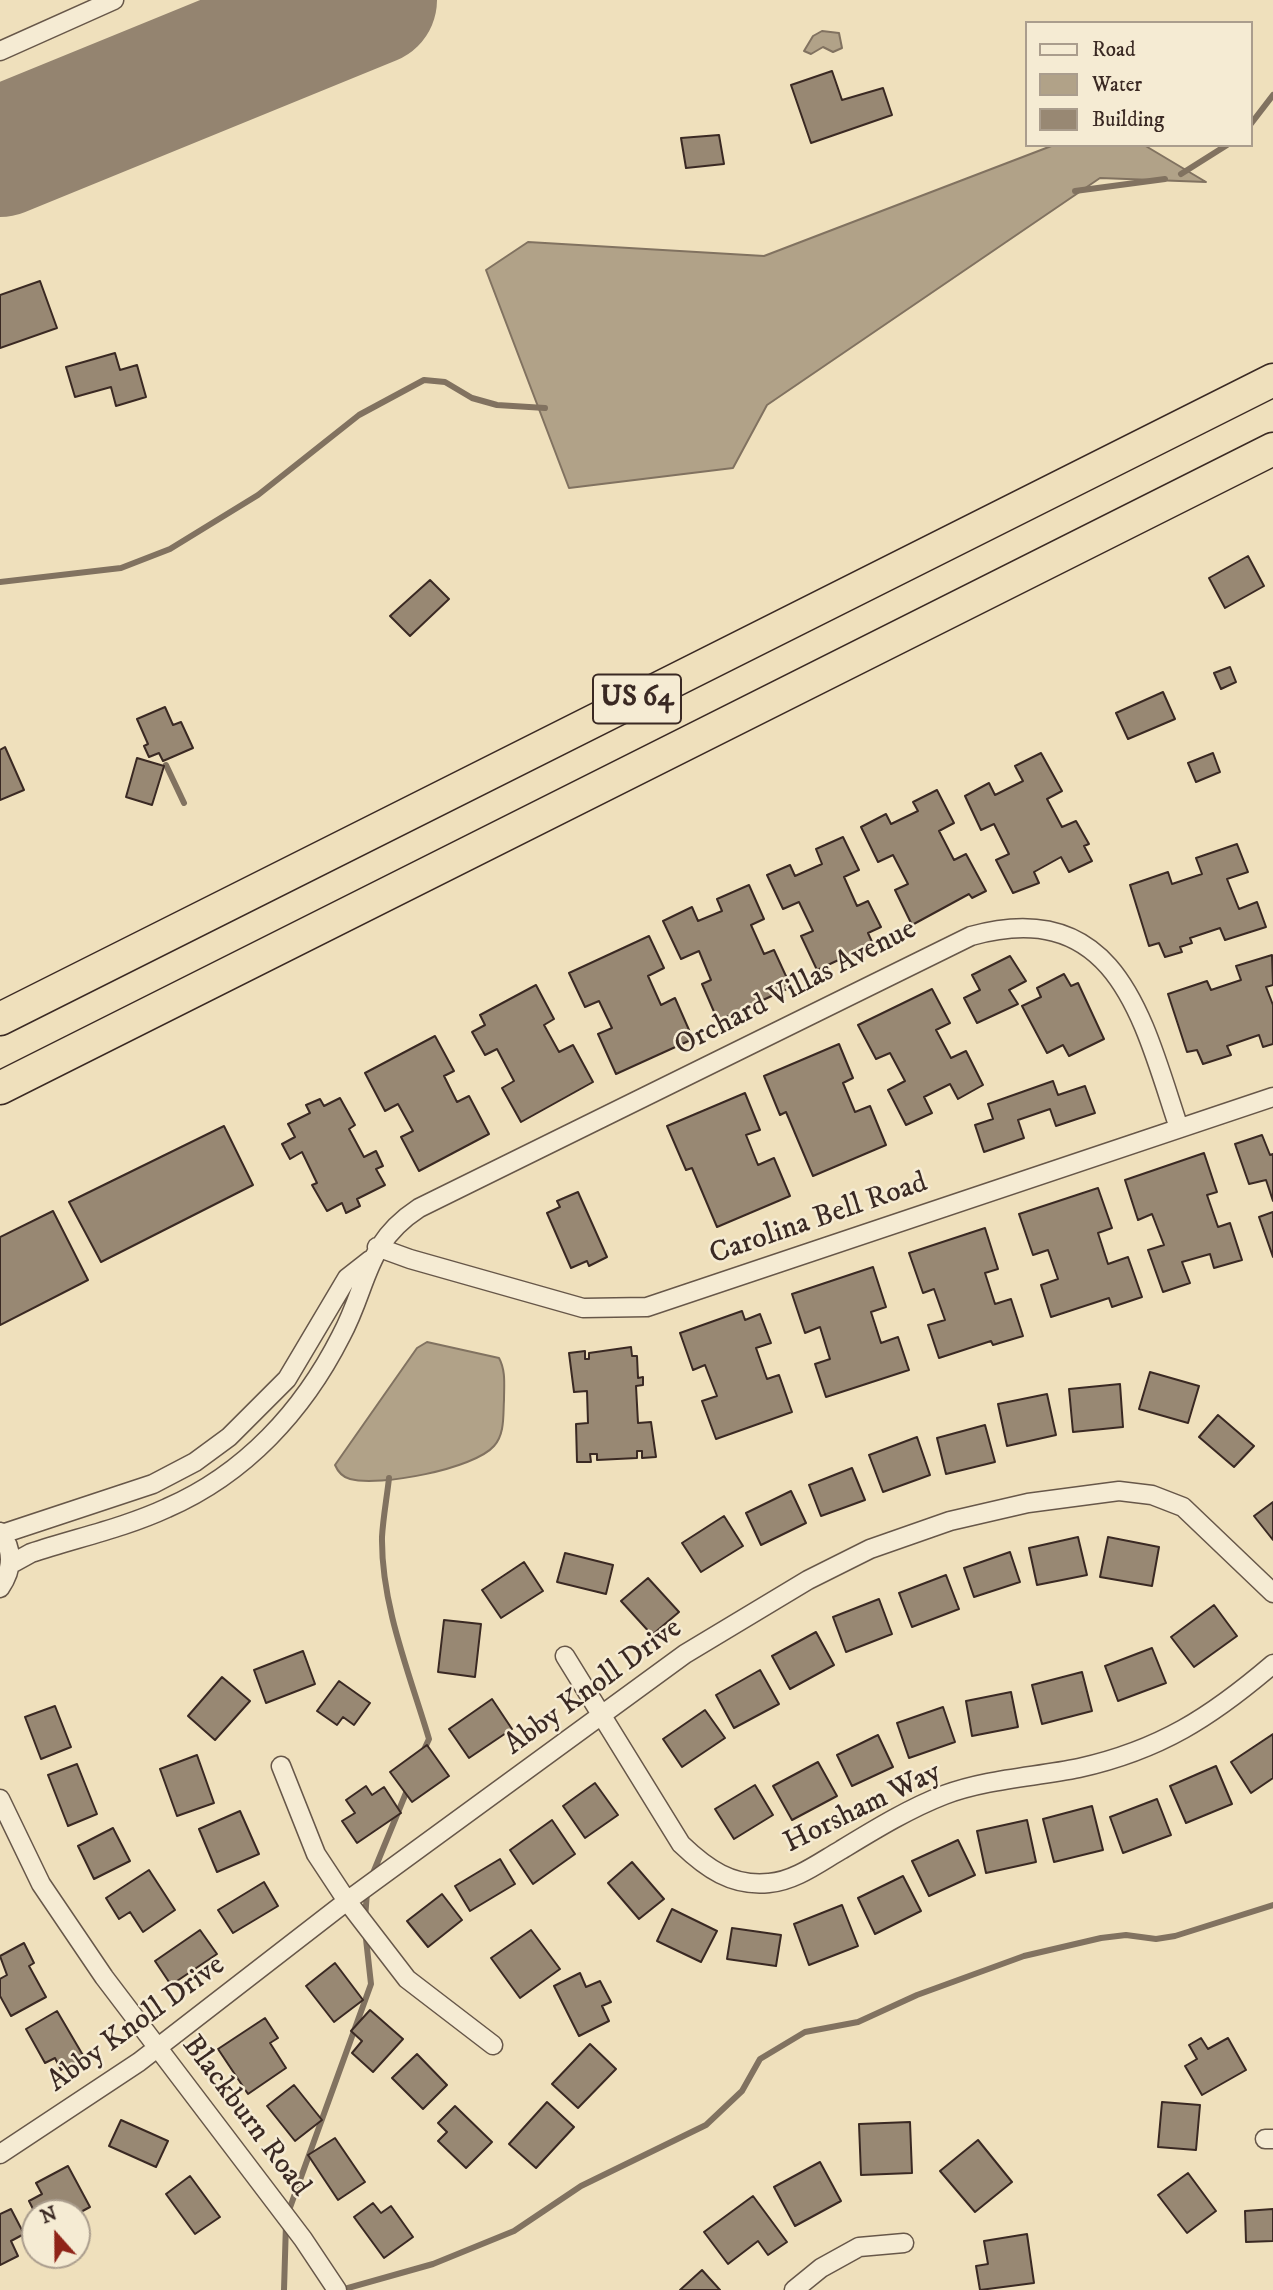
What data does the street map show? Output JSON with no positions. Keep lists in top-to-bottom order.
{
  "streets": {
    "highway": ["US 64"],
    "street": [
      "Orchard Villas Avenue",
      "Carolina Bell Road",
      "Abby Knoll Drive",
      "Horsham Way",
      "Blackburn Road"
    ]
  },
  "crossings": [
    ["Orchard Villas Avenue", "Carolina Bell Road"],
    ["Abby Knoll Drive", "Horsham Way"],
    ["Abby Knoll Drive", "Blackburn Road"]
  ],
  "legend": ["Road", "Water", "Building"],
  "north": "top"
}
